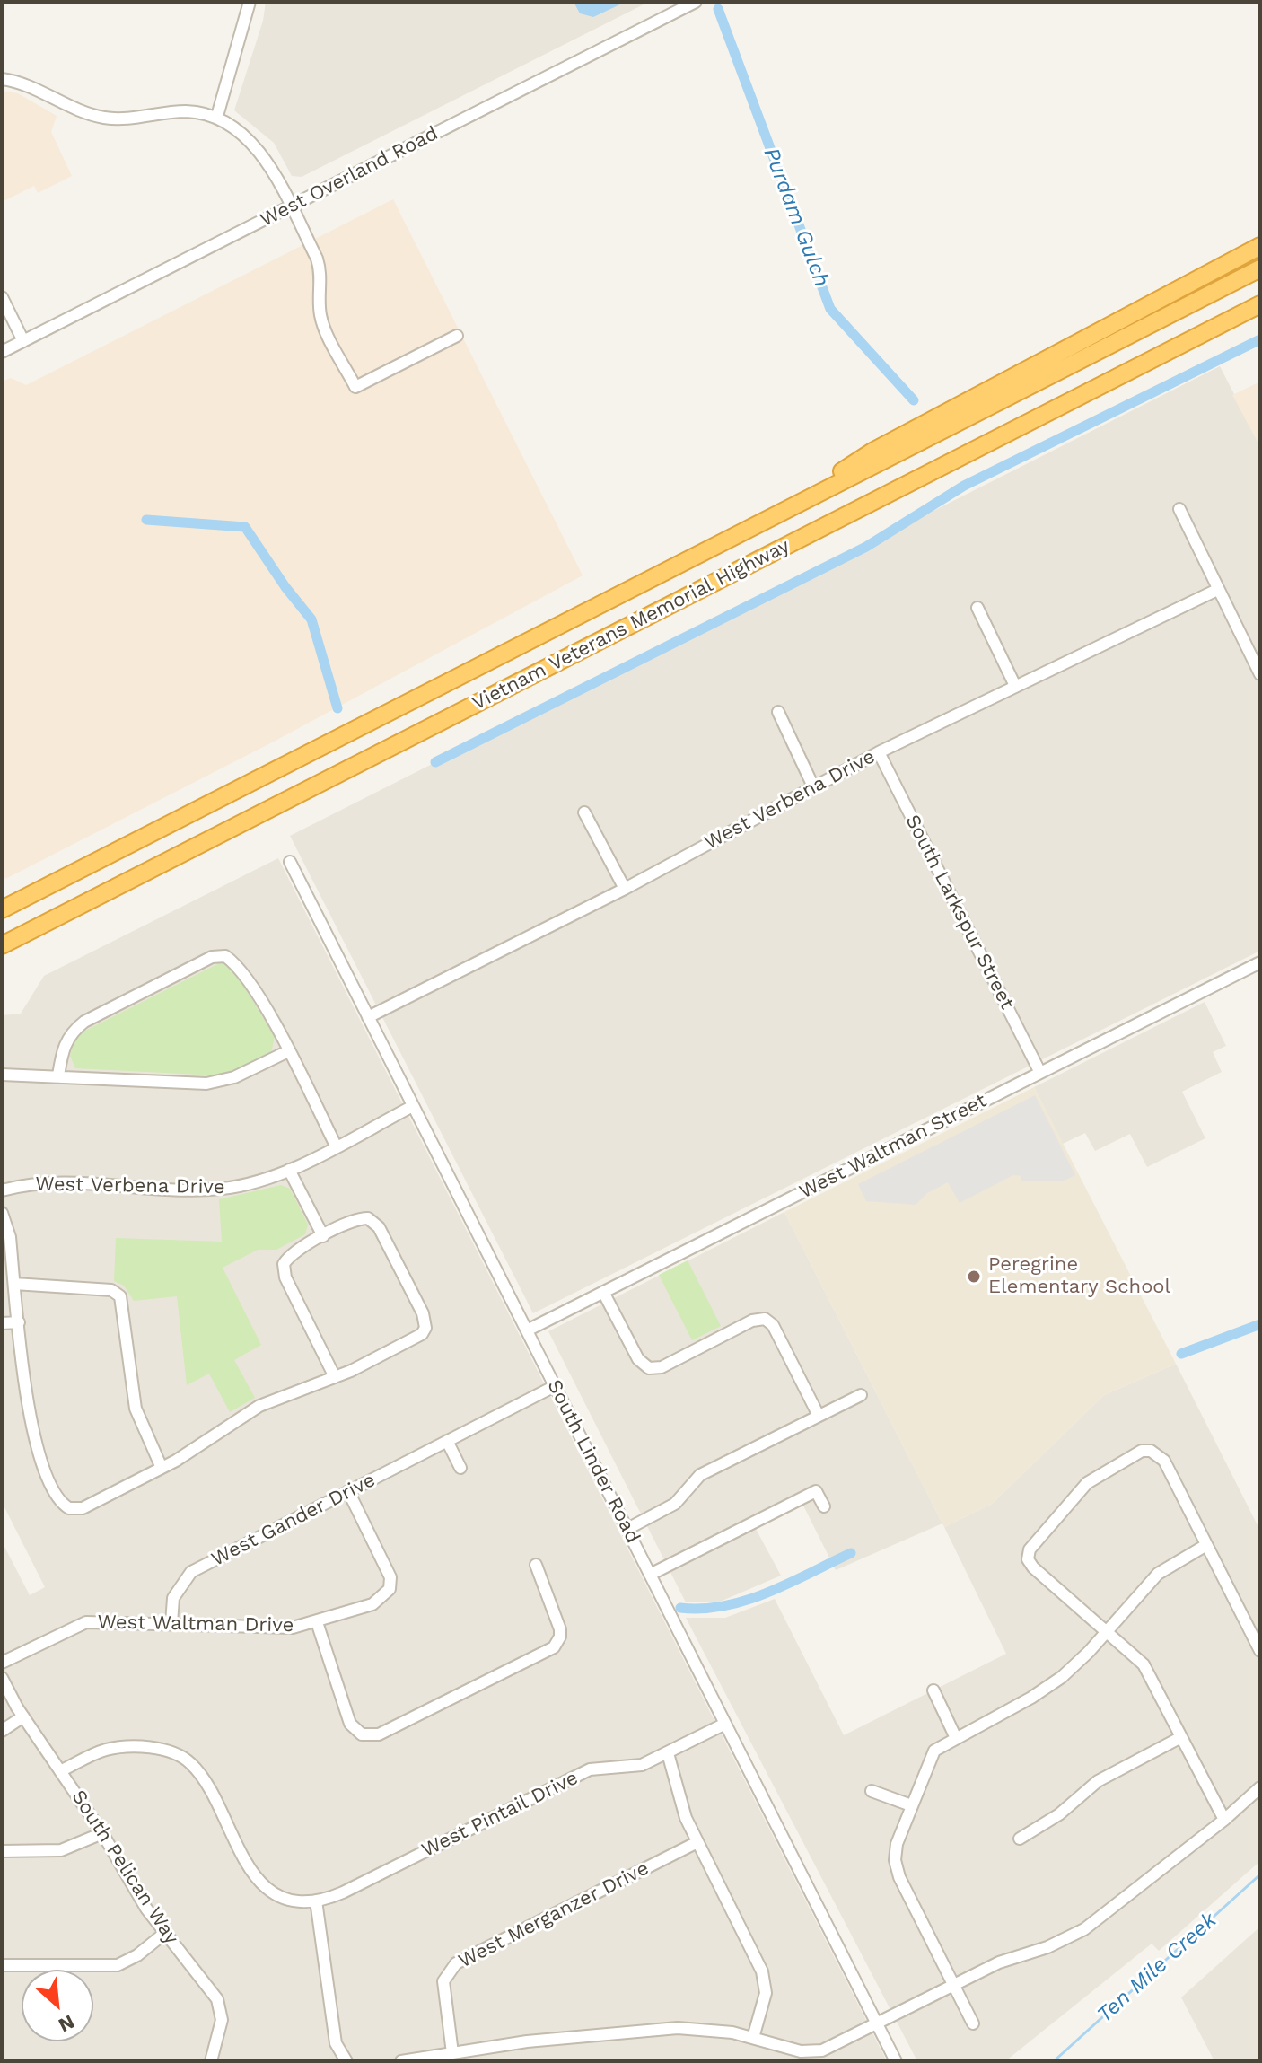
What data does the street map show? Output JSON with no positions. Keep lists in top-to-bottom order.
{
  "streets": {
    "highway": ["Vietnam Veterans Memorial Highway"],
    "street": [
      "West Overland Road",
      "West Verbena Drive",
      "South Larkspur Street",
      "West Waltman Street",
      "South Linder Road",
      "West Gander Drive",
      "West Waltman Drive",
      "West Pintail Drive",
      "South Pelican Way",
      "West Merganzer Drive"
    ]
  },
  "crossings": [
    ["West Verbena Drive", "South Larkspur Street"],
    ["West Verbena Drive", "South Linder Road"],
    ["South Larkspur Street", "West Waltman Street"],
    ["West Waltman Street", "South Linder Road"],
    ["South Linder Road", "West Gander Drive"],
    ["South Linder Road", "West Pintail Drive"],
    ["West Gander Drive", "West Waltman Drive"]
  ],
  "water": ["Purdam Gulch", "Ten Mile Creek"],
  "places": ["Peregrine Elementary School"],
  "north": "bottom right"
}
